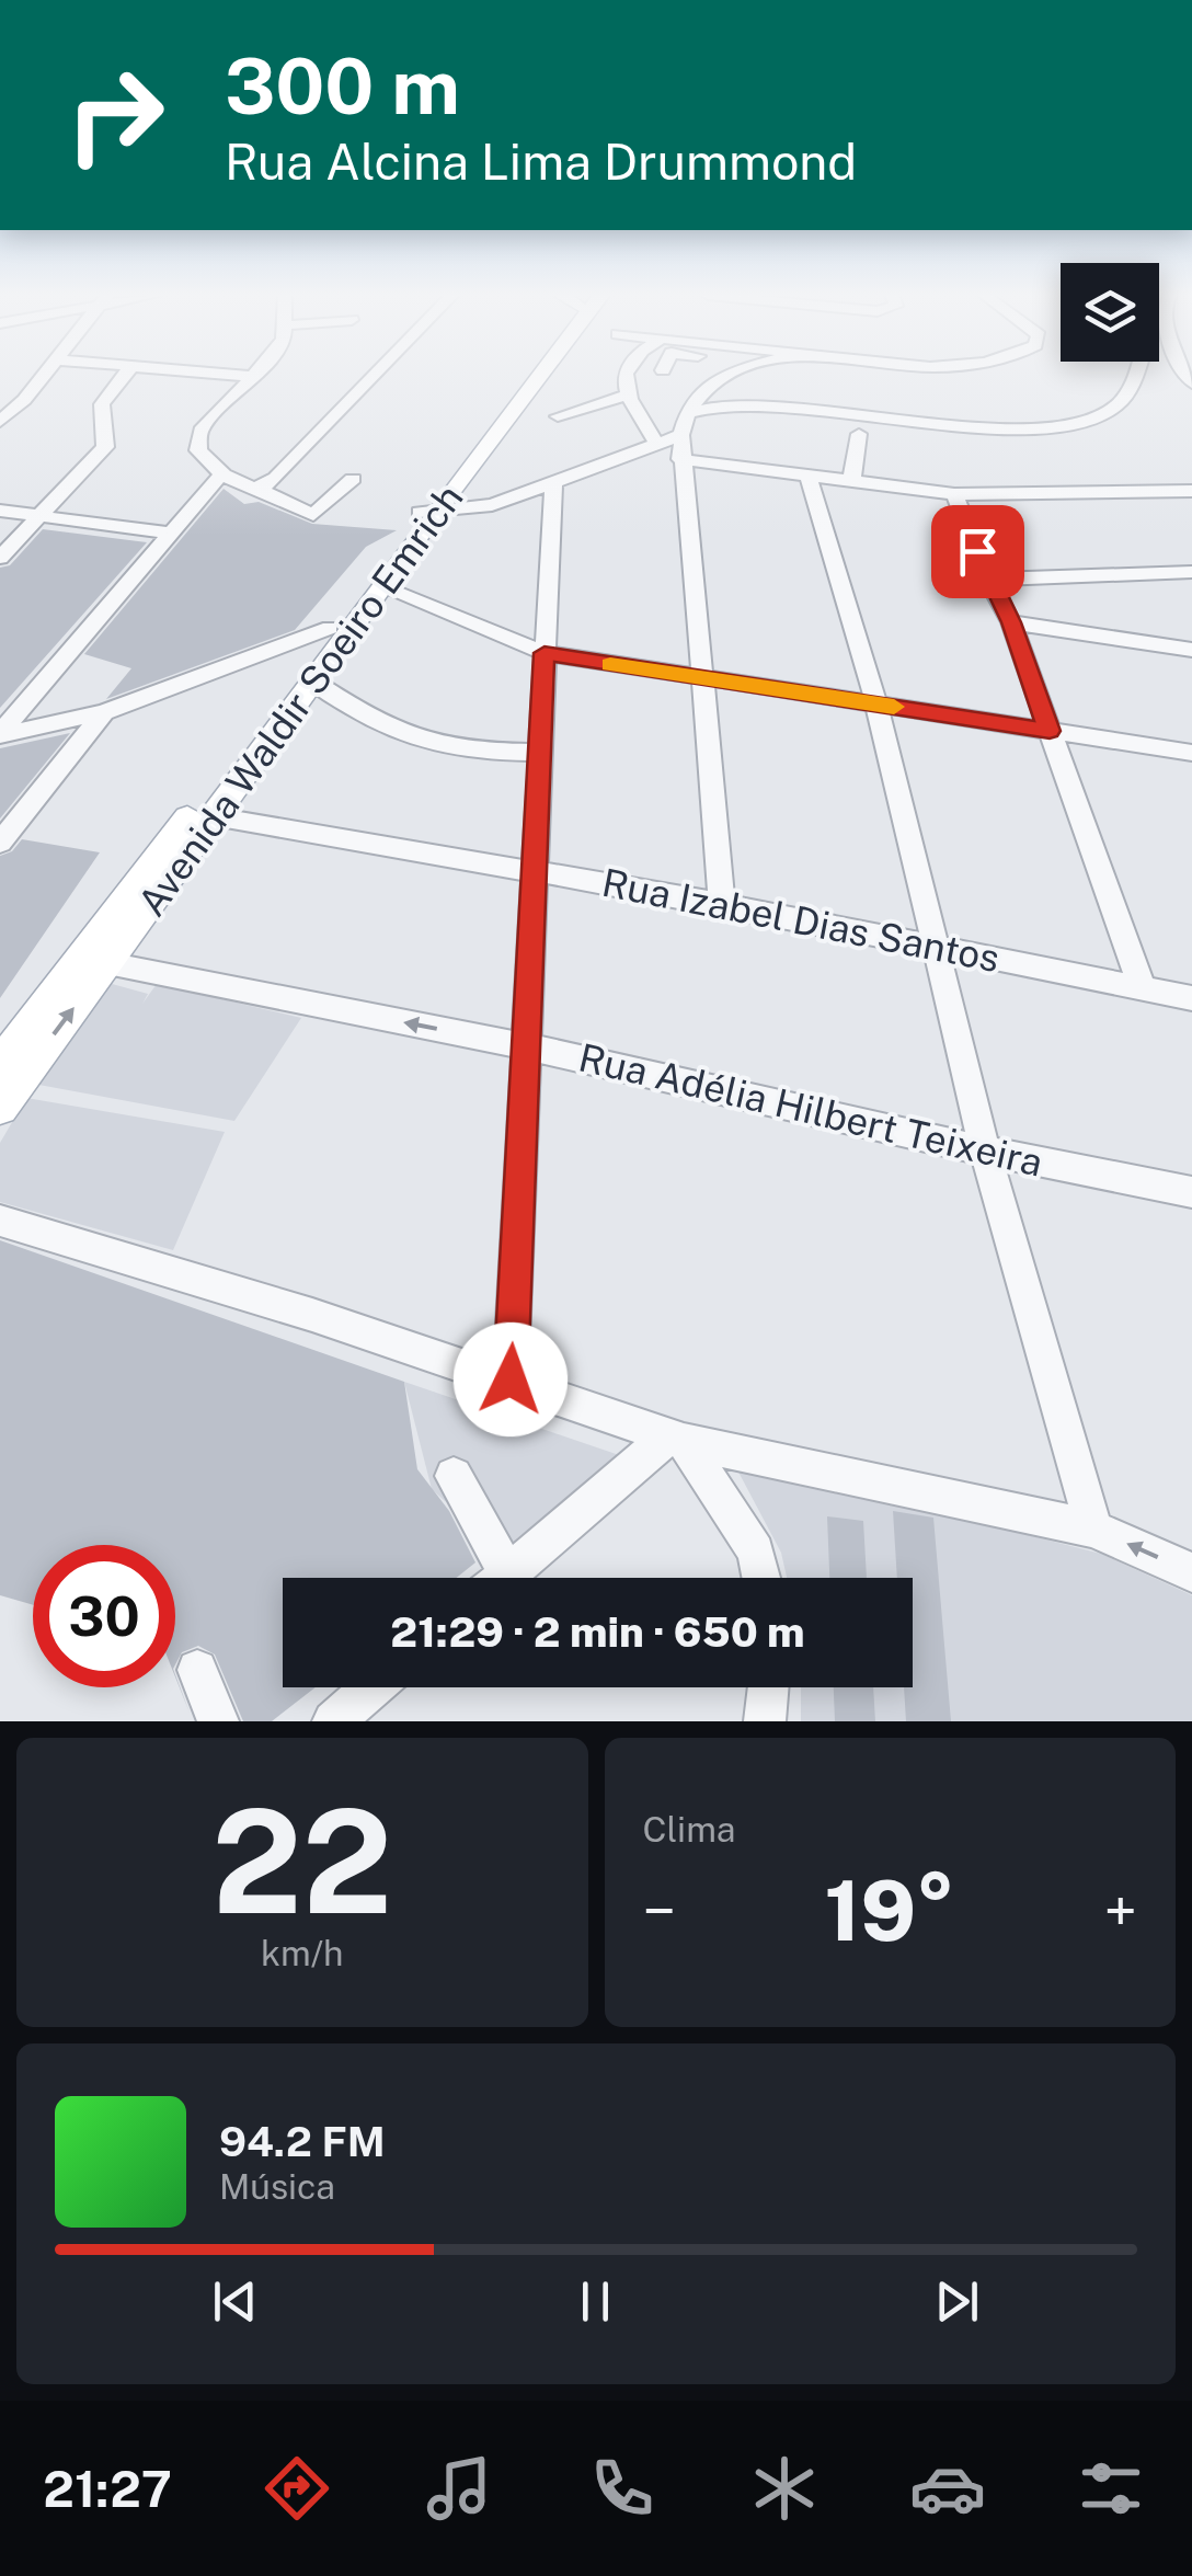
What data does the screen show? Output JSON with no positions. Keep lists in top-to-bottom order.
{
  "streets": {
    "main road": ["Avenida Waldir Soeiro Emrich"],
    "street": ["Rua Izabel Dias Santos", "Rua Adélia Hilbert Teixeira"]
  },
  "crossings": [
    ["Avenida Waldir Soeiro Emrich", "Rua Izabel Dias Santos"],
    ["Avenida Waldir Soeiro Emrich", "Rua Adélia Hilbert Teixeira"]
  ],
  "one_way": ["Rua Adélia Hilbert Teixeira"],
  "page": {
    "turn": ["300 m", "Rua Alcina Lima Drummond"],
    "limit": "30",
    "trip": "21:29 · 2 min · 650 m",
    "tile": [
      ["22", "km/h"],
      "Clima"
    ],
    "heat": ["−", "19°", "+"],
    "song": ["94.2 FM", "Música"],
    "tabs": "21:27"
  }
}
